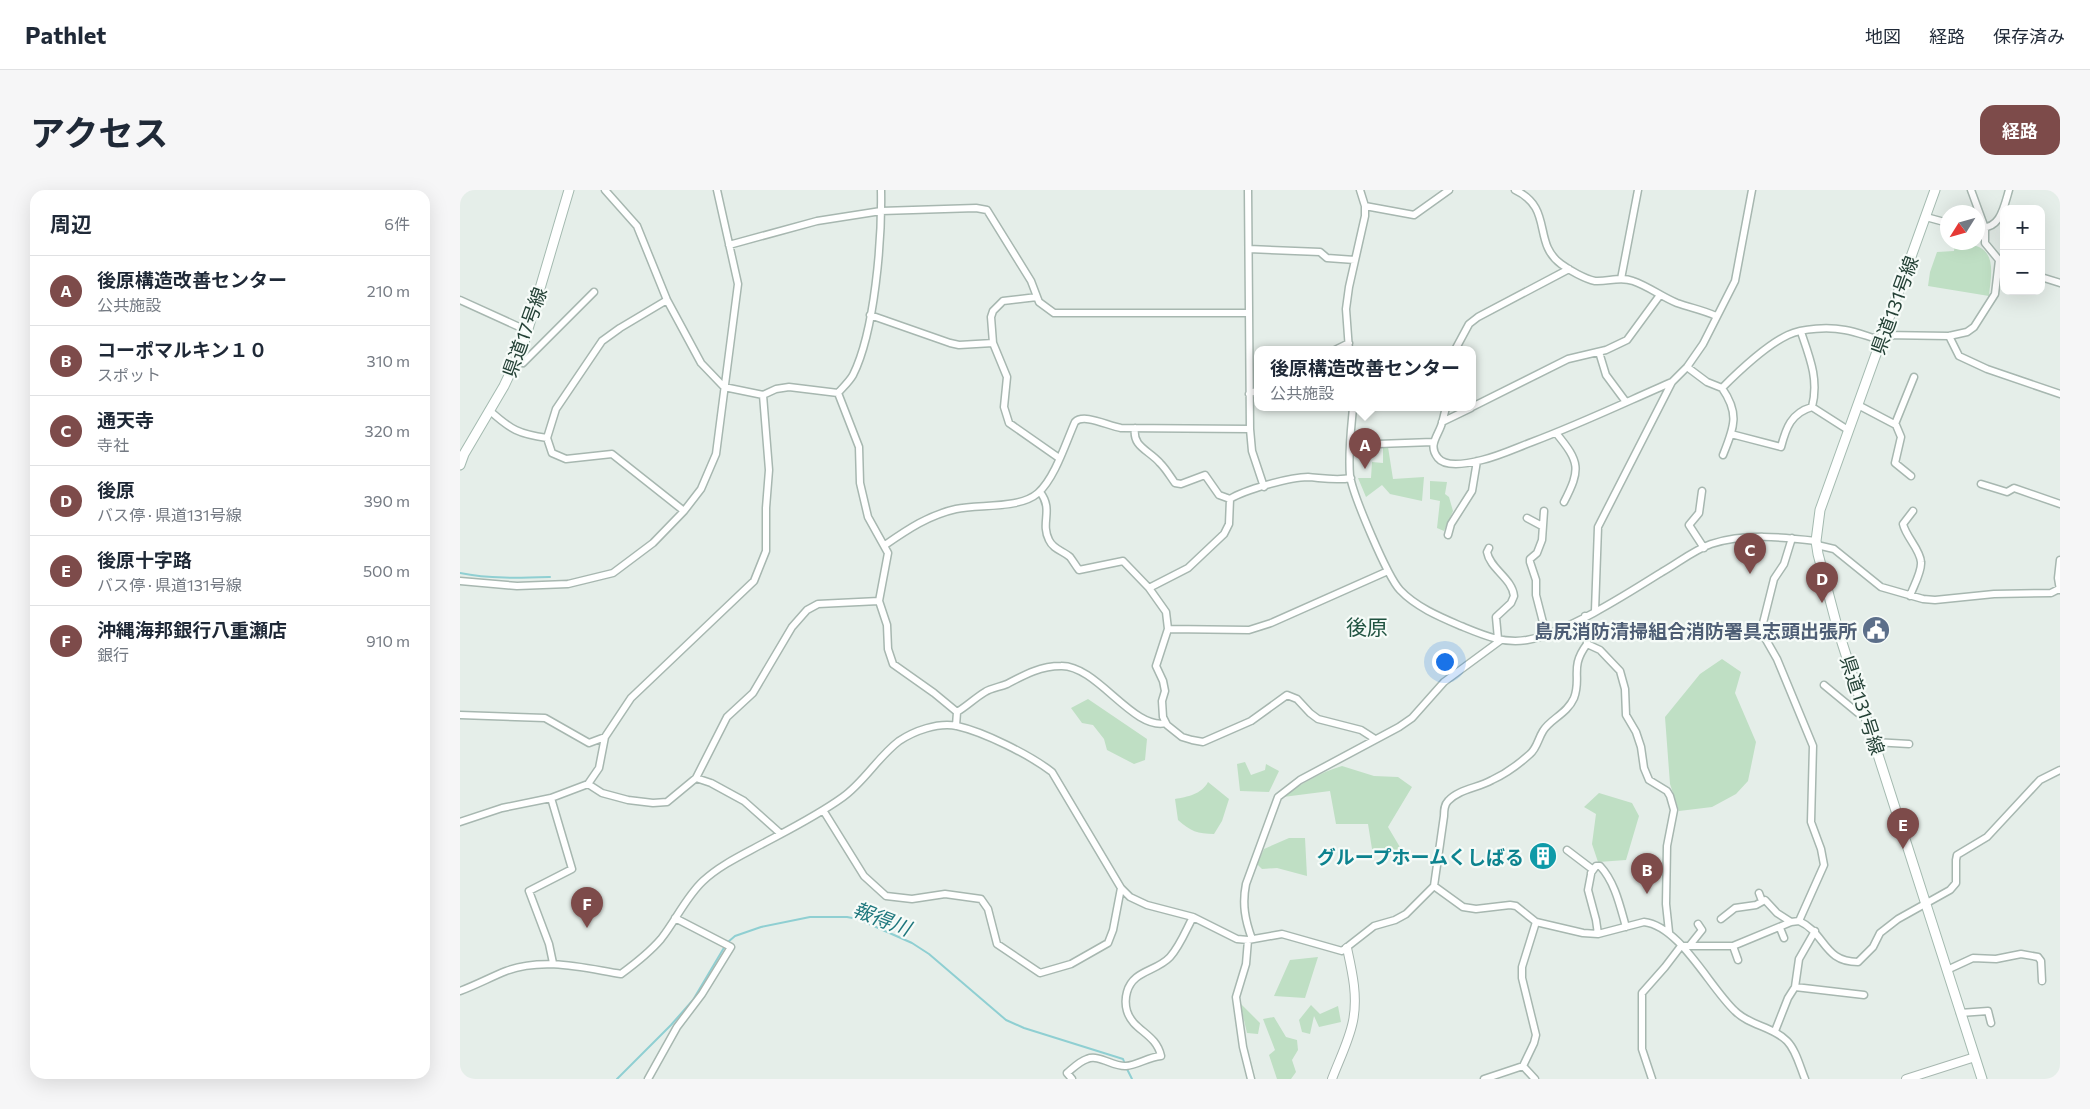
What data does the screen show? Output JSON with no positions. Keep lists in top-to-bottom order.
{
  "streets": {
    "main road": ["県道131号線", "県道17号線"]
  },
  "districts": ["後原"],
  "water": ["報得川"],
  "places": {
    "public building": ["島尻消防清掃組合消防署具志頭出張所"],
    "building": ["グループホームくしばる"]
  },
  "north": "bottom left",
  "page": {
    "header": "Pathlet",
    "nav": ["地図", "経路", "保存済み"],
    "title": "アクセス",
    "buttons": "経路",
    "heading": ["周辺", "6件"],
    "map_buttons": ["+", "−"],
    "list": [
      {
        "mark": "A",
        "name": "後原構造改善センター",
        "note": "公共施設",
        "value": "210 m"
      },
      {
        "mark": "B",
        "name": "コーポマルキン１０",
        "note": "スポット",
        "value": "310 m"
      },
      {
        "mark": "C",
        "name": "通天寺",
        "note": "寺社",
        "value": "320 m"
      },
      {
        "mark": "D",
        "name": "後原",
        "note": "バス停 · 県道131号線",
        "value": "390 m"
      },
      {
        "mark": "E",
        "name": "後原十字路",
        "note": "バス停 · 県道131号線",
        "value": "500 m"
      },
      {
        "mark": "F",
        "name": "沖縄海邦銀行八重瀬店",
        "note": "銀行",
        "value": "910 m"
      }
    ],
    "popup": ["後原構造改善センター", "公共施設"],
    "pins": [
      "A",
      "C",
      "D",
      "E",
      "B",
      "F"
    ]
  }
}
